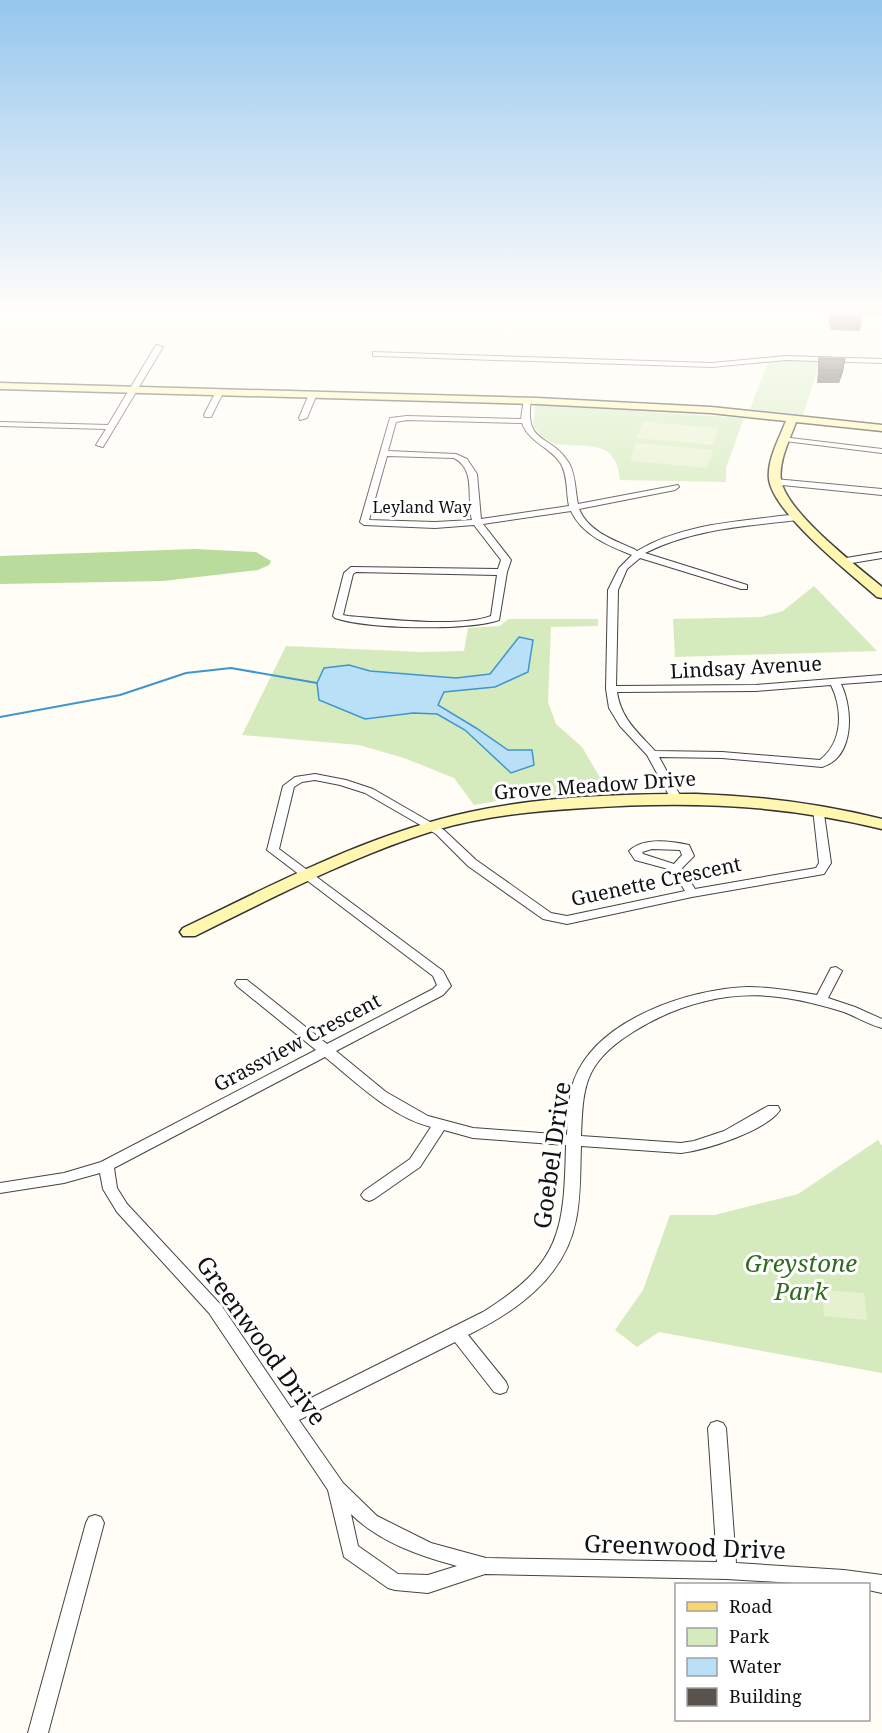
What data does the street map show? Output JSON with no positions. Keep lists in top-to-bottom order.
{
  "streets": {
    "street": [
      "Leyland Way",
      "Lindsay Avenue",
      "Grove Meadow Drive",
      "Guenette Crescent",
      "Grassview Crescent",
      "Goebel Drive",
      "Greenwood Drive"
    ]
  },
  "crossings": [
    ["Grove Meadow Drive", "Guenette Crescent"],
    ["Grove Meadow Drive", "Grassview Crescent"],
    ["Guenette Crescent", "Grassview Crescent"],
    ["Grassview Crescent", "Greenwood Drive"],
    ["Goebel Drive", "Greenwood Drive"]
  ],
  "parks": ["Greystone Park"],
  "legend": [
    "Road",
    "Park",
    "Water",
    "Building"
  ]
}
